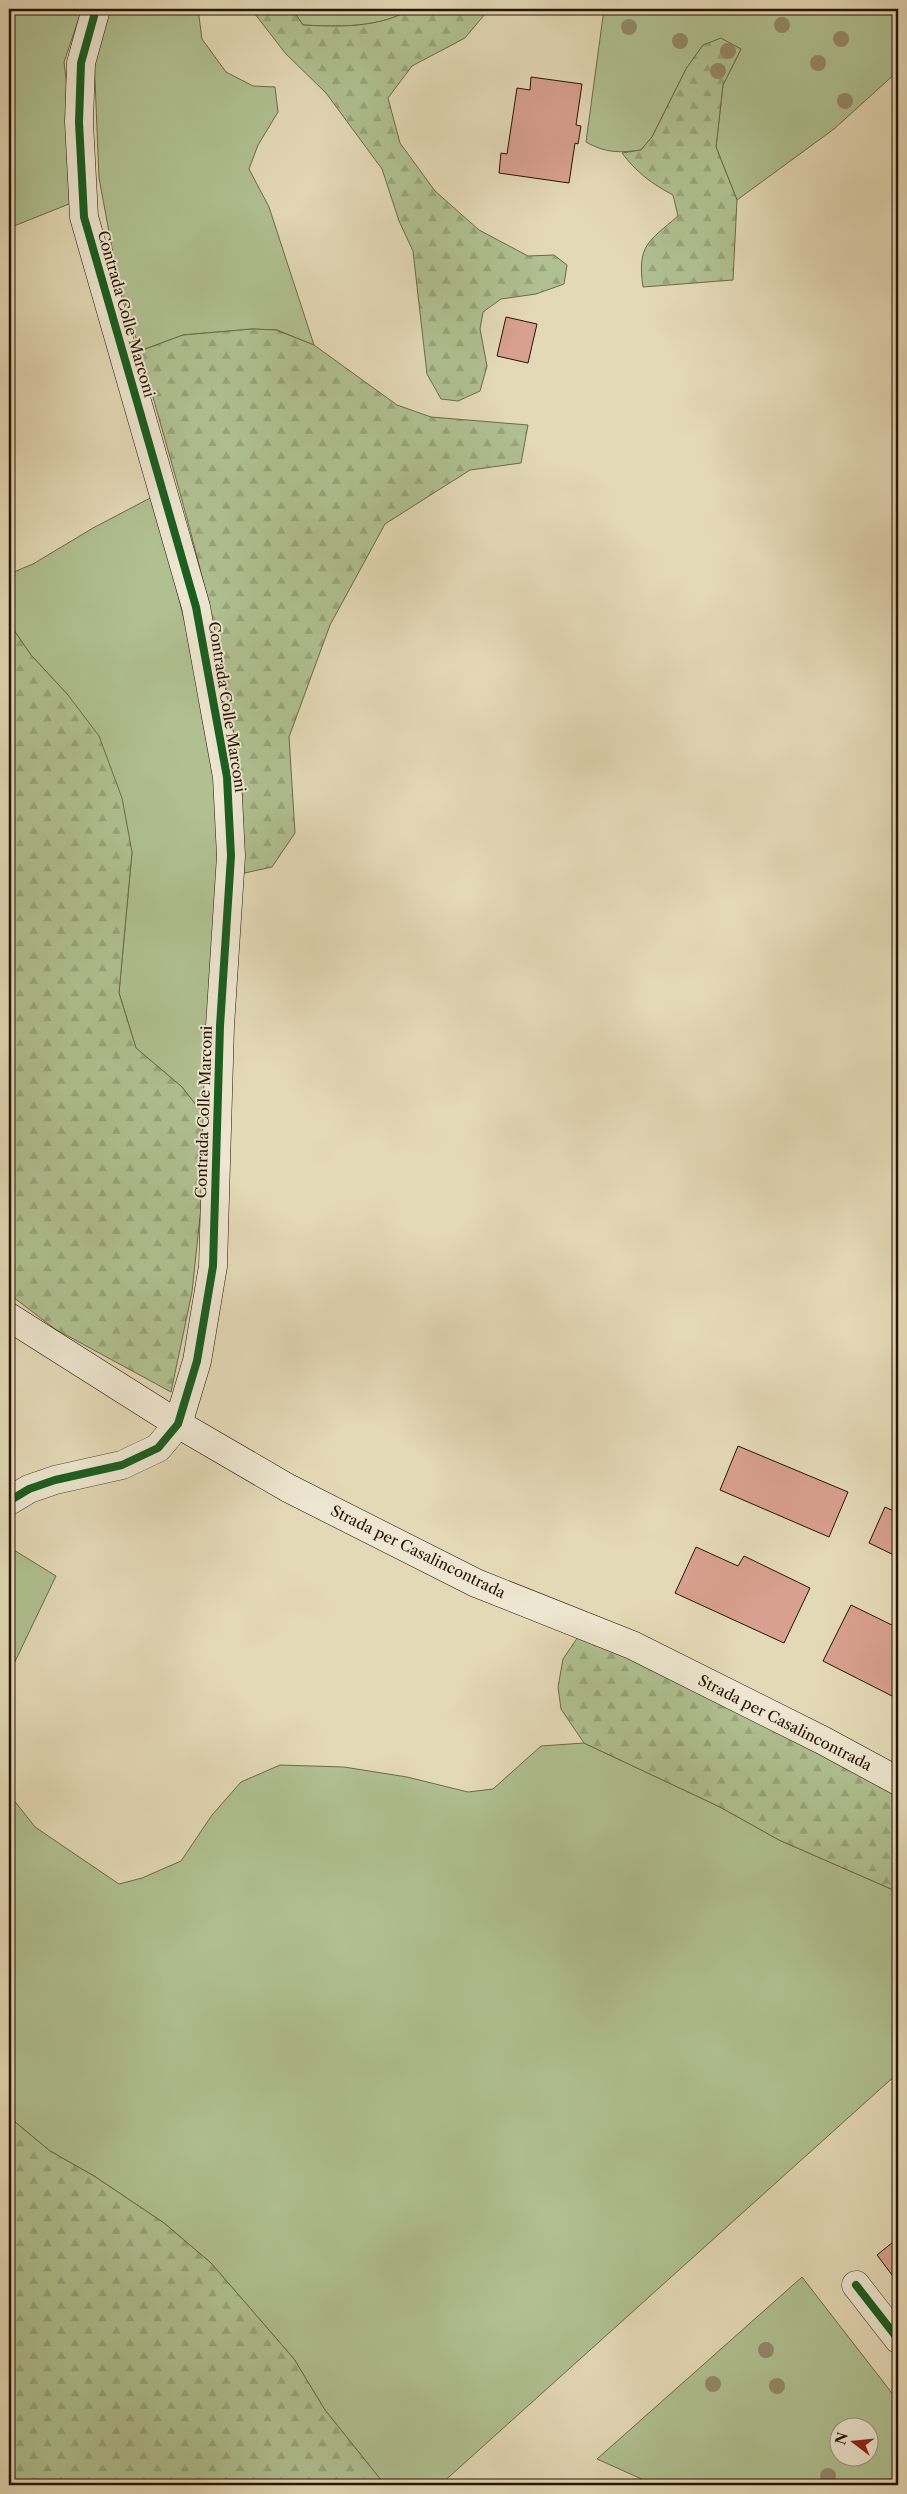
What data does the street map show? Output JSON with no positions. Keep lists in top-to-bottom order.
{
  "streets": {
    "street": ["Contrada Colle Marconi", "Strada per Casalincontrada"]
  },
  "crossings": [
    ["Contrada Colle Marconi", "Strada per Casalincontrada"]
  ],
  "north": "left"
}
